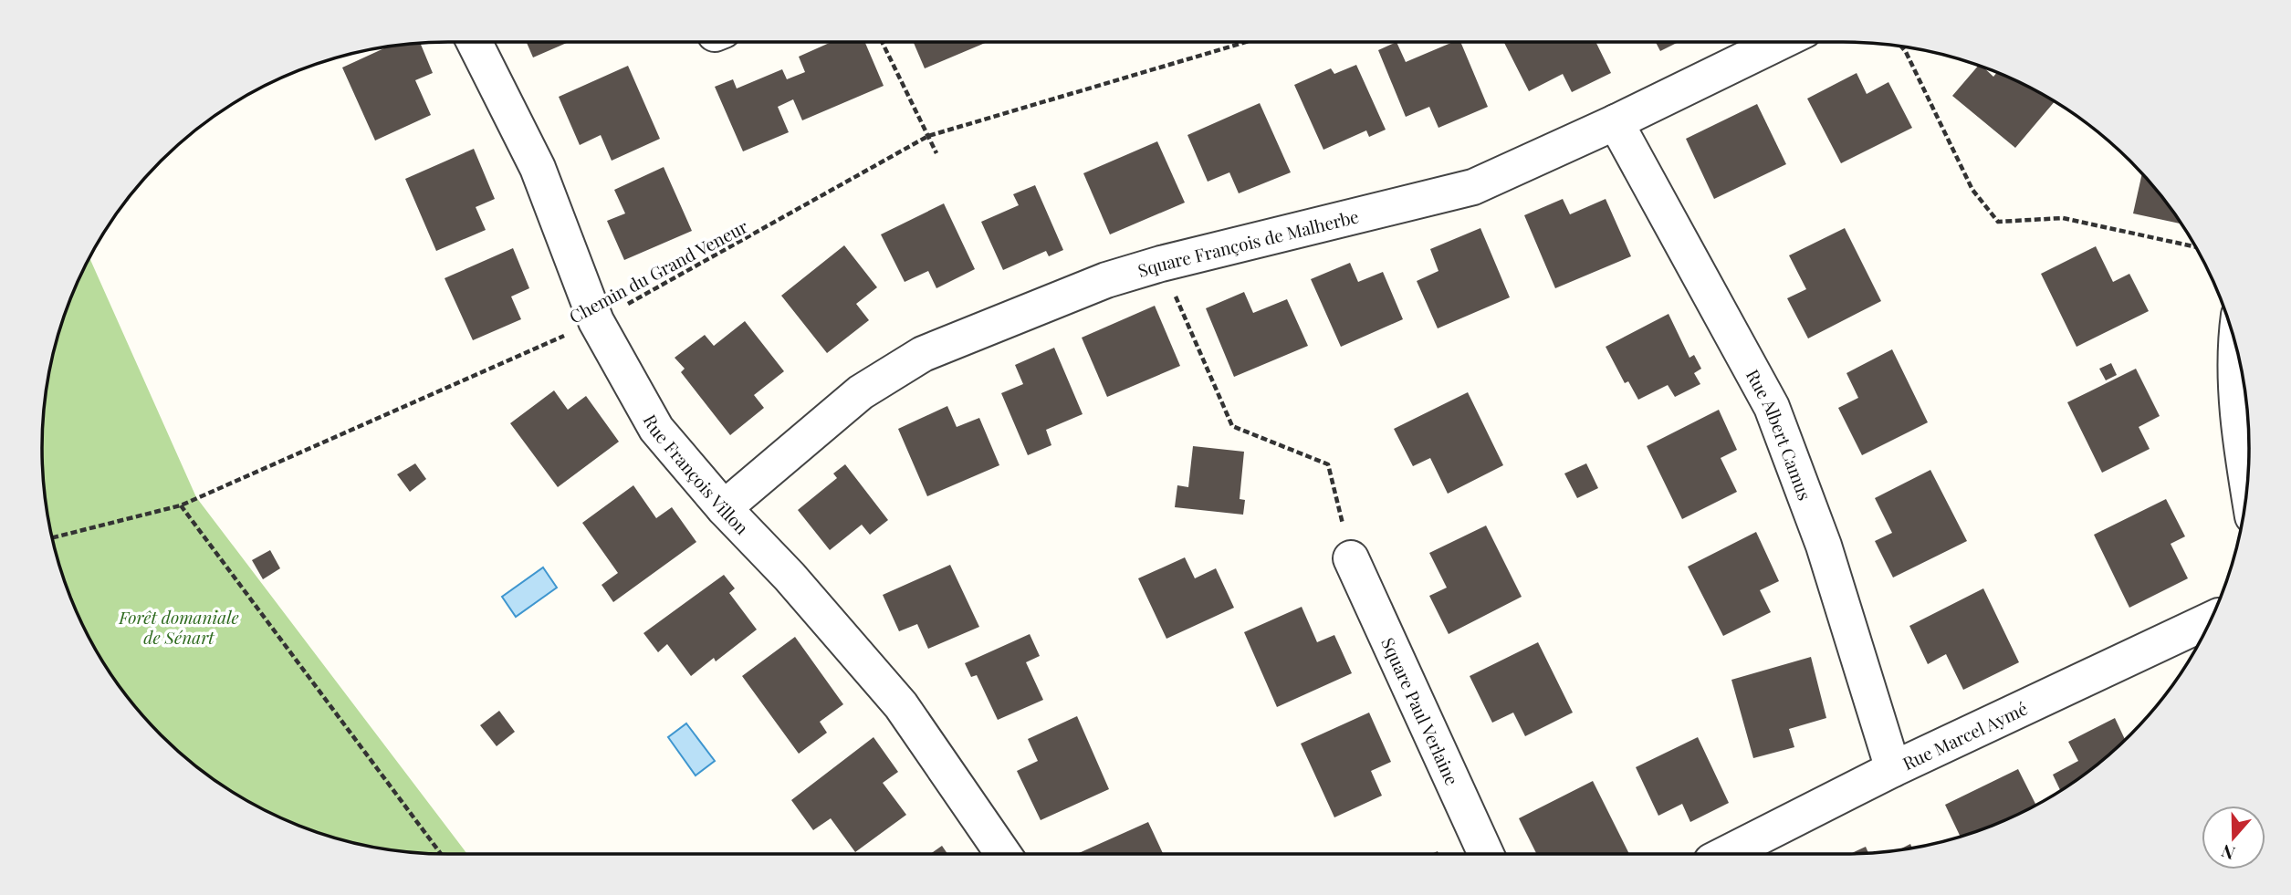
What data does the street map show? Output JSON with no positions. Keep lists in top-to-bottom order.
{
  "streets": {
    "street": [
      "Square François de Malherbe",
      "Rue Albert Camus",
      "Rue François Villon",
      "Square Paul Verlaine",
      "Rue Marcel Aymé"
    ],
    "path": ["Chemin du Grand Veneur"]
  },
  "crossings": [
    ["Square François de Malherbe", "Rue Albert Camus"],
    ["Square François de Malherbe", "Rue François Villon"],
    ["Chemin du Grand Veneur", "Rue François Villon"],
    ["Rue Albert Camus", "Rue Marcel Aymé"]
  ],
  "parks": ["Forêt domaniale de Sénart"],
  "north": "bottom"
}
